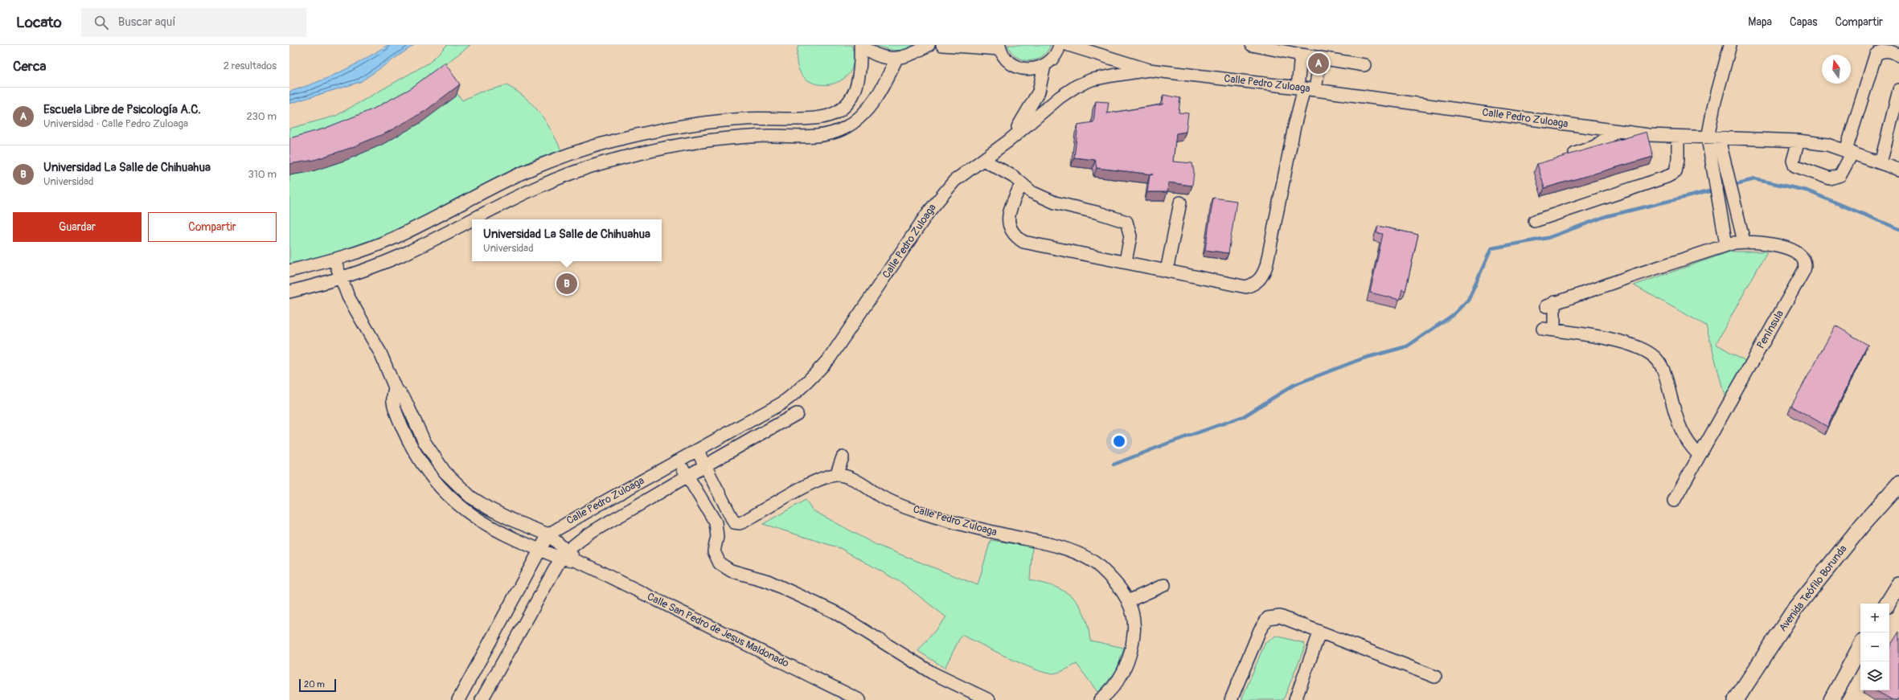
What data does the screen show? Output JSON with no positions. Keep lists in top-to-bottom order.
{
  "streets": {
    "main road": ["Avenida Teófilo Borunda"],
    "street": ["Calle Pedro Zuloaga", "Península", "Calle San Pedro de Jesus Maldonado"]
  },
  "crossings": [
    ["Calle Pedro Zuloaga", "Calle San Pedro de Jesus Maldonado"]
  ],
  "scale_bar": "20 m",
  "north": "top",
  "page": {
    "header": "Locato",
    "search": "Buscar aquí",
    "nav": ["Mapa", "Capas", "Compartir"],
    "heading": ["Cerca", "2 resultados"],
    "pins": ["A", "B"],
    "list": [
      {
        "mark": "A",
        "name": "Escuela Libre de Psicología A.C.",
        "note": "Universidad · Calle Pedro Zuloaga",
        "value": "230 m"
      },
      {
        "mark": "B",
        "name": "Universidad La Salle de Chihuahua",
        "note": "Universidad",
        "value": "310 m"
      }
    ],
    "buttons": ["Guardar", "Compartir"],
    "popup": ["Universidad La Salle de Chihuahua", "Universidad"],
    "map_buttons": ["+", "−"],
    "scale": "20 m"
  }
}
